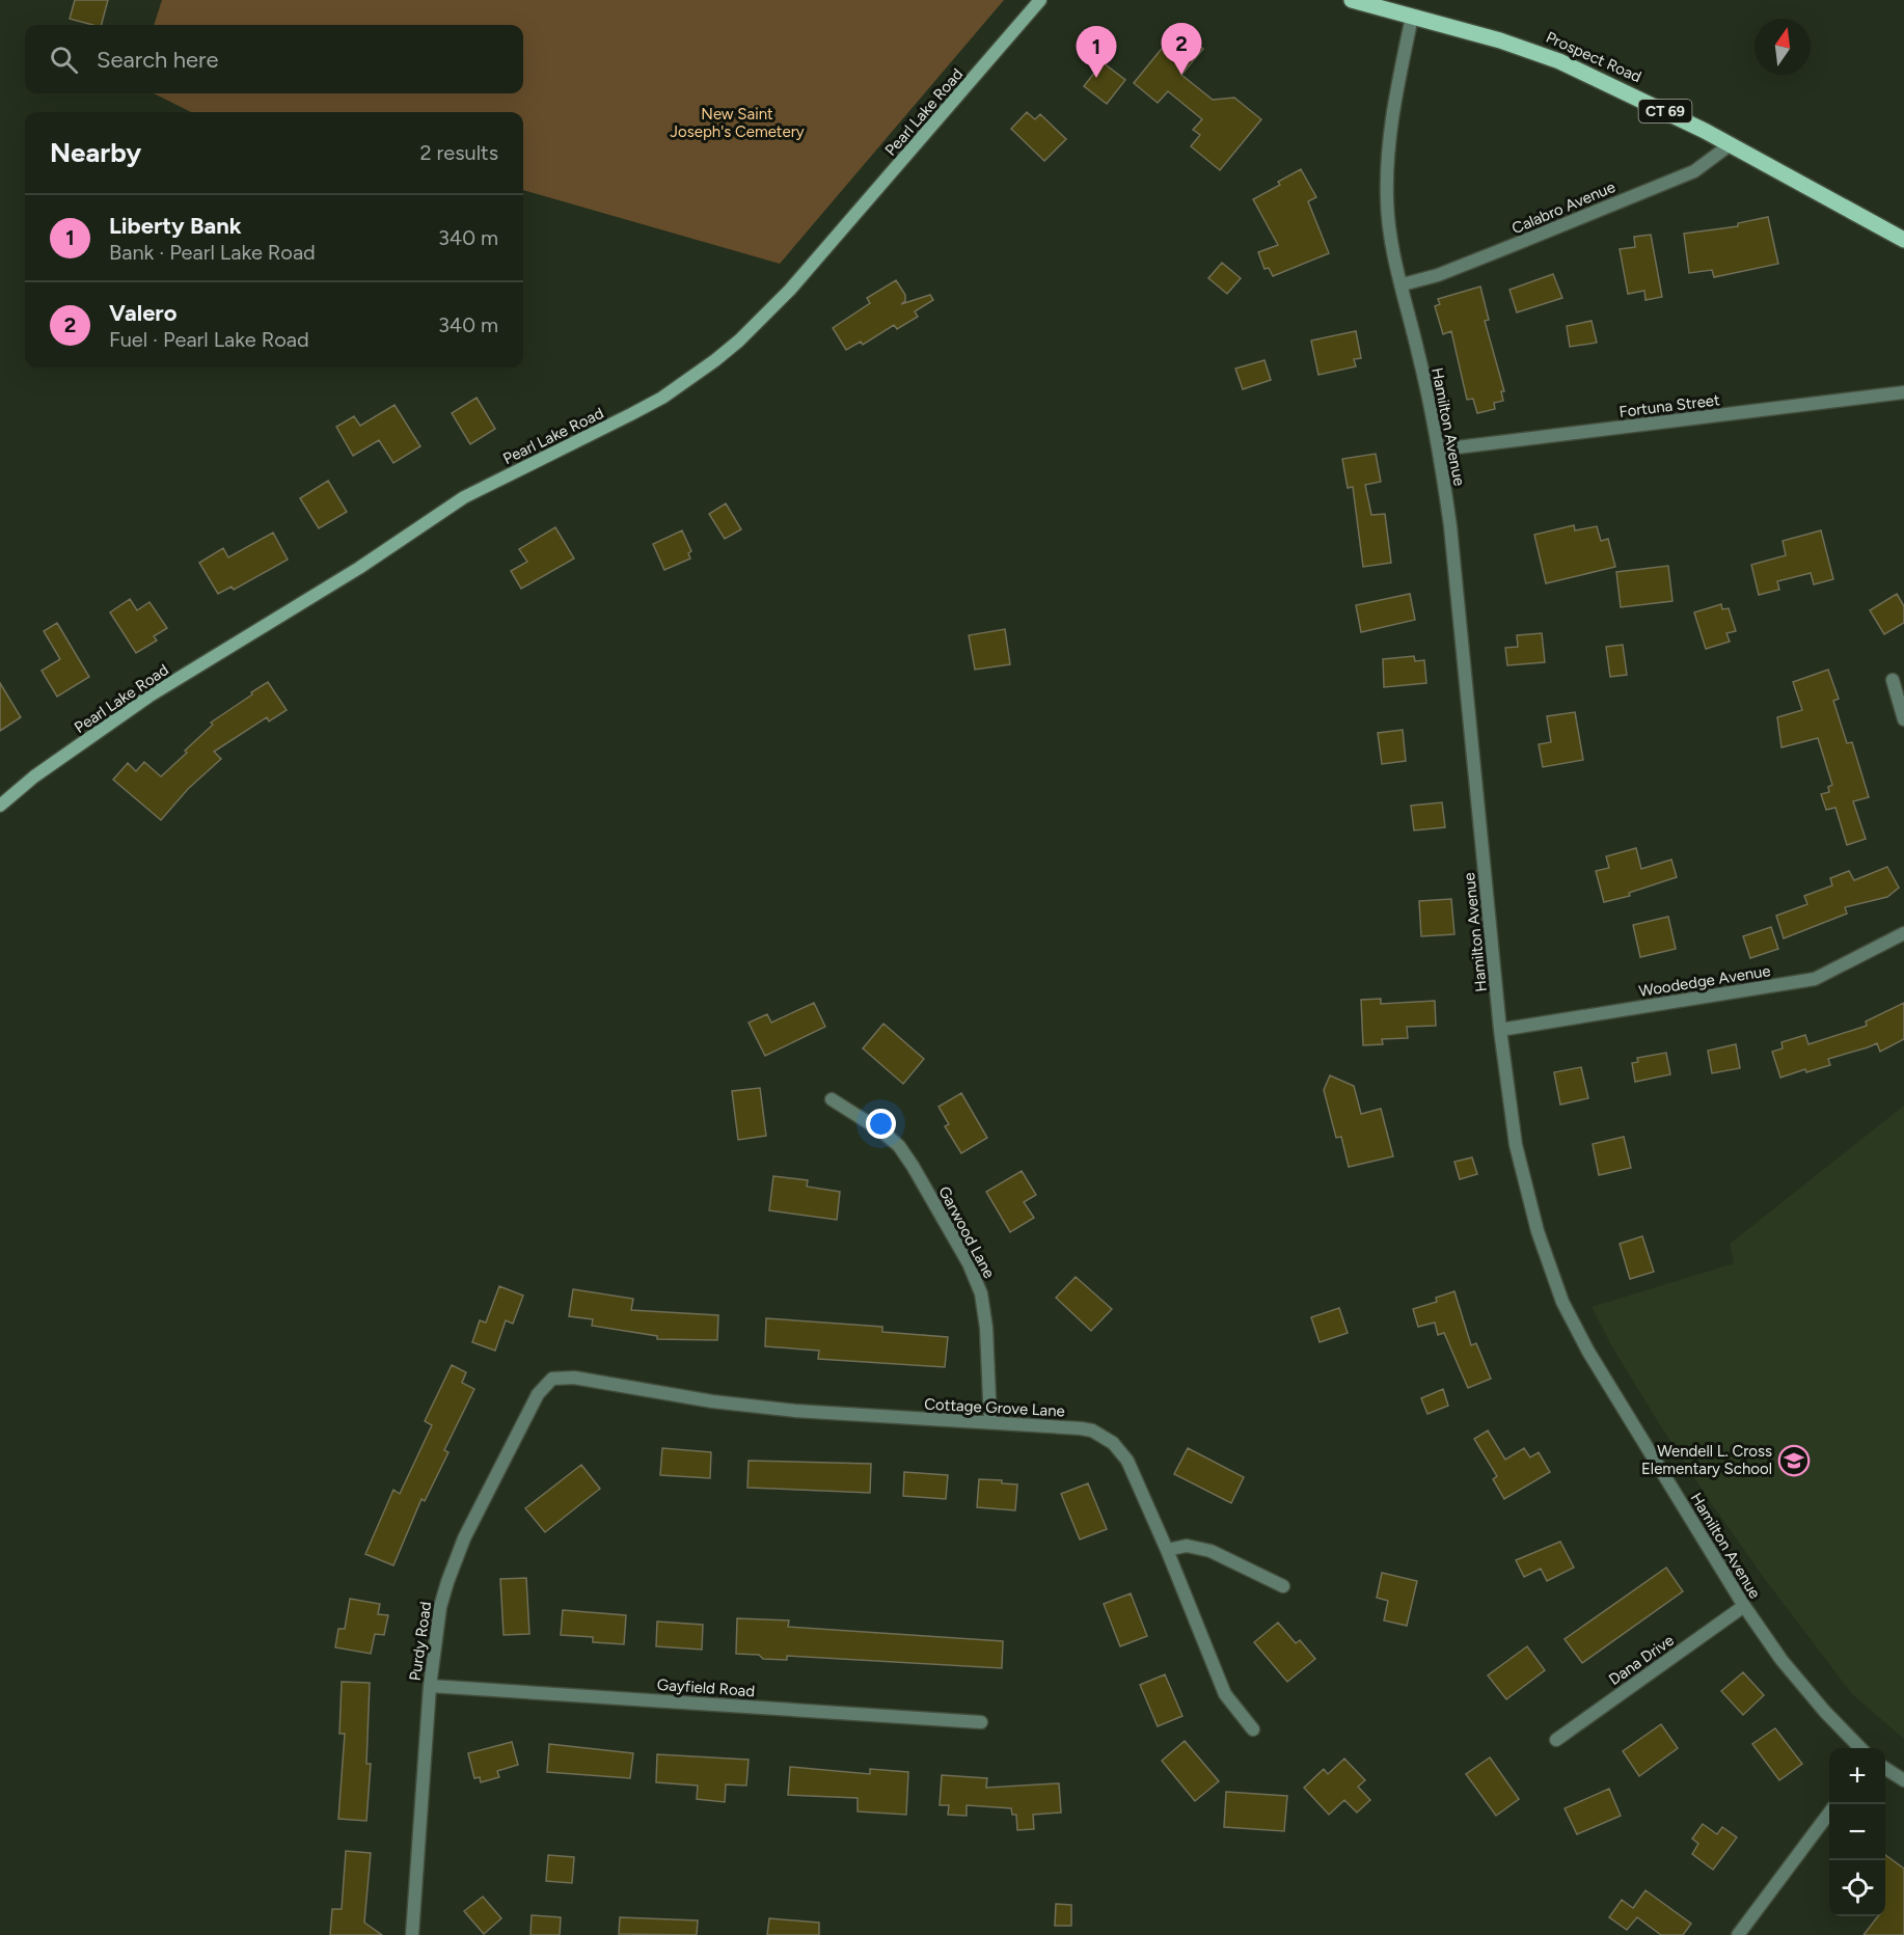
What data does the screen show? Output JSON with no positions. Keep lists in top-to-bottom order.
{
  "streets": {
    "main road": ["Prospect Road", "CT 69", "Pearl Lake Road"],
    "street": [
      "Calabro Avenue",
      "Fortuna Street",
      "Hamilton Avenue",
      "Woodedge Avenue",
      "Garwood Lane",
      "Cottage Grove Lane",
      "Purdy Road",
      "Dana Drive",
      "Gayfield Road"
    ]
  },
  "crossings": [
    ["Prospect Road", "Calabro Avenue"],
    ["Prospect Road", "Hamilton Avenue"],
    ["Calabro Avenue", "Hamilton Avenue"],
    ["Fortuna Street", "Hamilton Avenue"],
    ["Hamilton Avenue", "Woodedge Avenue"],
    ["Hamilton Avenue", "Dana Drive"],
    ["Garwood Lane", "Cottage Grove Lane"],
    ["Cottage Grove Lane", "Purdy Road"],
    ["Purdy Road", "Gayfield Road"]
  ],
  "parks": ["New Saint Joseph's Cemetery"],
  "places": {
    "school or university": ["Wendell L. Cross Elementary School"]
  },
  "north": "top",
  "page": {
    "pins": ["2", "1"],
    "search": "Search here",
    "heading": ["Nearby", "2 results"],
    "list": [
      {
        "mark": "1",
        "name": "Liberty Bank",
        "note": "Bank · Pearl Lake Road",
        "value": "340 m"
      },
      {
        "mark": "2",
        "name": "Valero",
        "note": "Fuel · Pearl Lake Road",
        "value": "340 m"
      }
    ],
    "map_buttons": ["+", "−"]
  }
}
